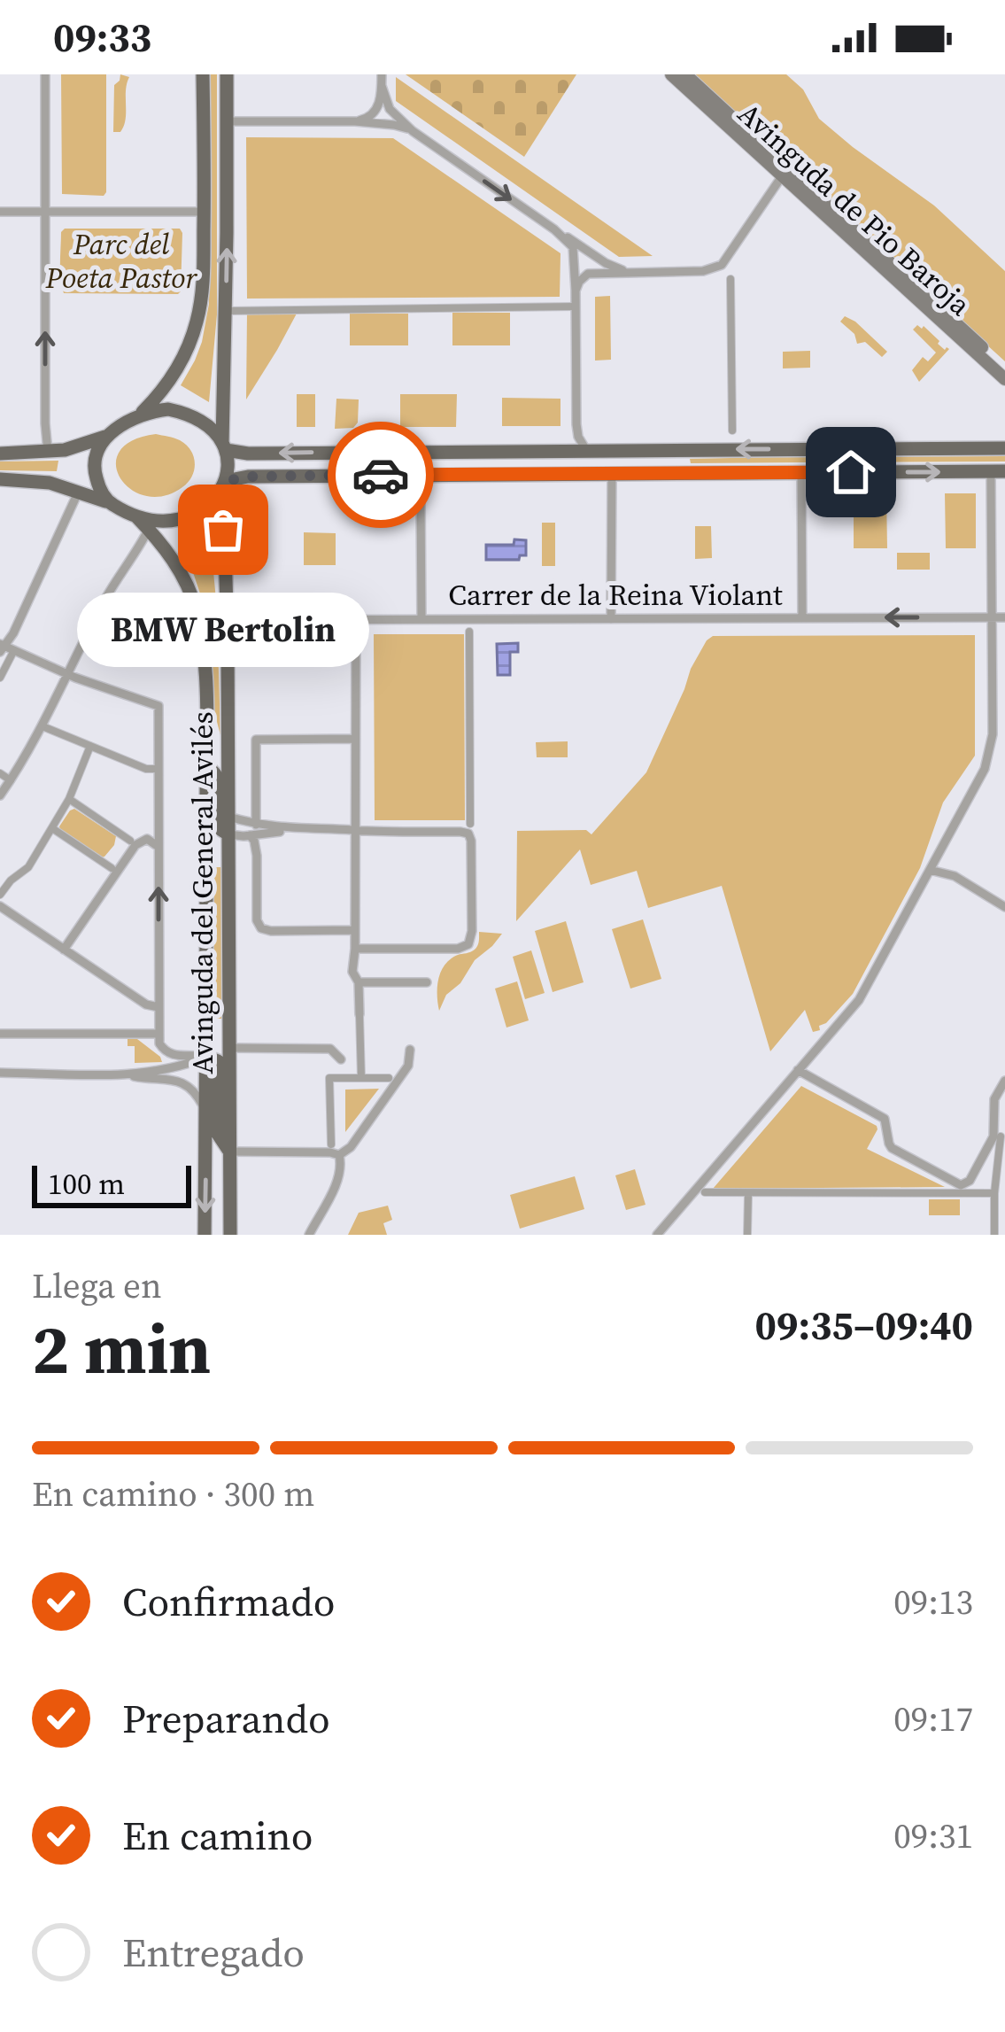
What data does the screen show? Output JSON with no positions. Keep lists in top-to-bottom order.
{
  "streets": {
    "main road": ["Avinguda de Pio Baroja", "Avinguda del General Avilés"],
    "street": ["Carrer de la Reina Violant"]
  },
  "crossings": [
    ["Carrer de la Reina Violant", "Avinguda del General Avilés"]
  ],
  "parks": ["Parc del Poeta Pastor"],
  "places": ["BMW Bertolin"],
  "scale_bar": "100 m",
  "page": {
    "status": "09:33",
    "bubble": "BMW Bertolin",
    "scale": "100 m",
    "heading": ["2 min", "Llega en", "09:35–09:40"],
    "bar": "En camino · 300 m",
    "list": [
      ["Confirmado", "09:13"],
      ["Preparando", "09:17"],
      ["En camino", "09:31"],
      "Entregado"
    ]
  }
}
